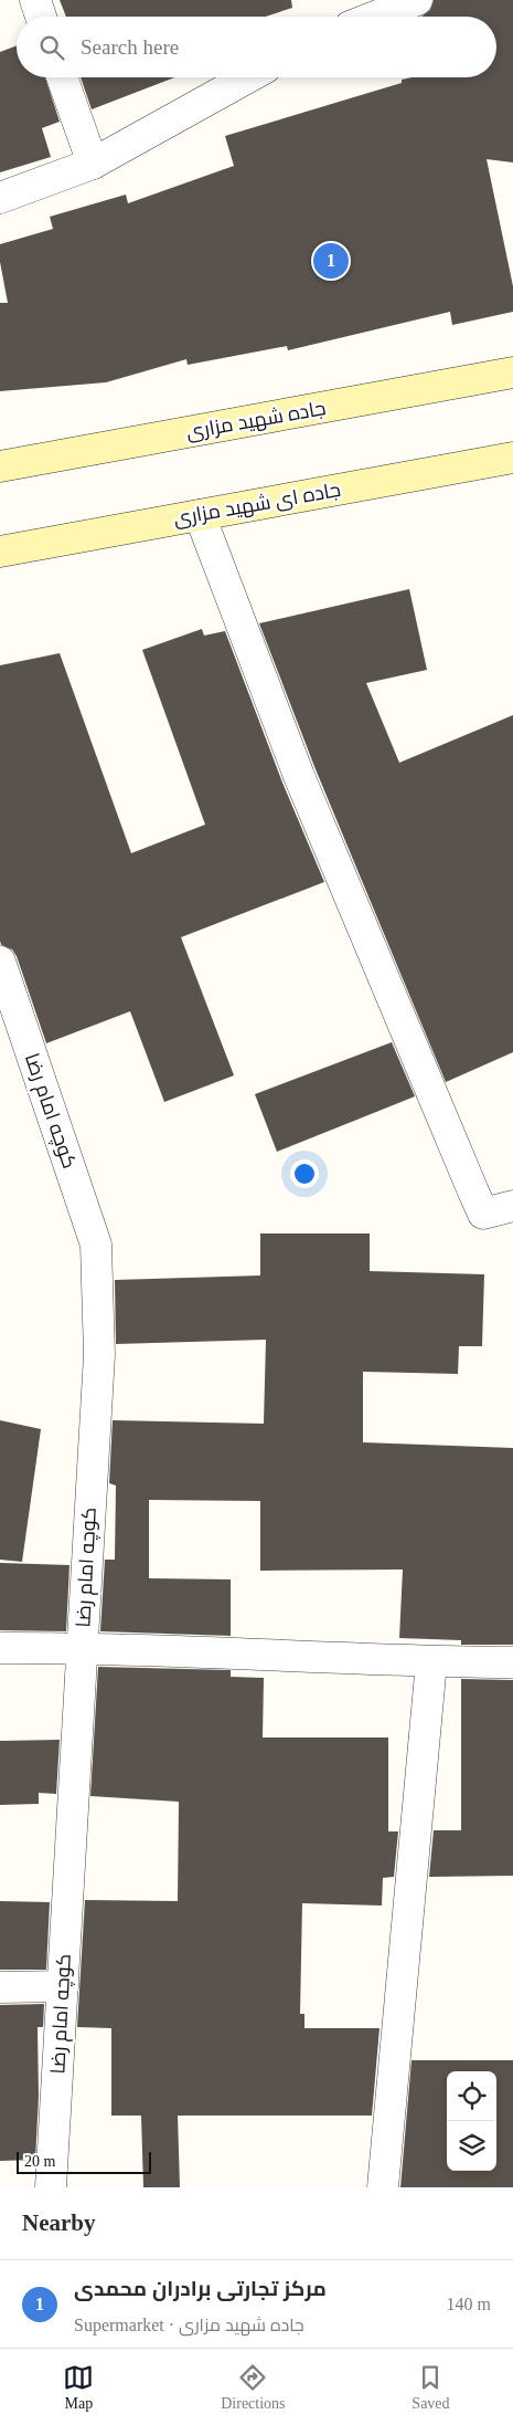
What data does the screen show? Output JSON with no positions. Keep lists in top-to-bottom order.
{
  "streets": {
    "main road": ["جاده شهید مزاری", "جاده ای شهید مزاری"],
    "street": ["کوچه امام رضا"]
  },
  "scale_bar": "20 m",
  "page": {
    "search": "Search here",
    "pins": "1",
    "scale": "20 m",
    "heading": "Nearby",
    "list": [
      {
        "mark": "1",
        "name": "مرکز تجارتی برادران محمدی",
        "note": "Supermarket · جاده شهید مزاری",
        "value": "140 m"
      }
    ],
    "nav": ["Map", "Directions", "Saved"]
  }
}
